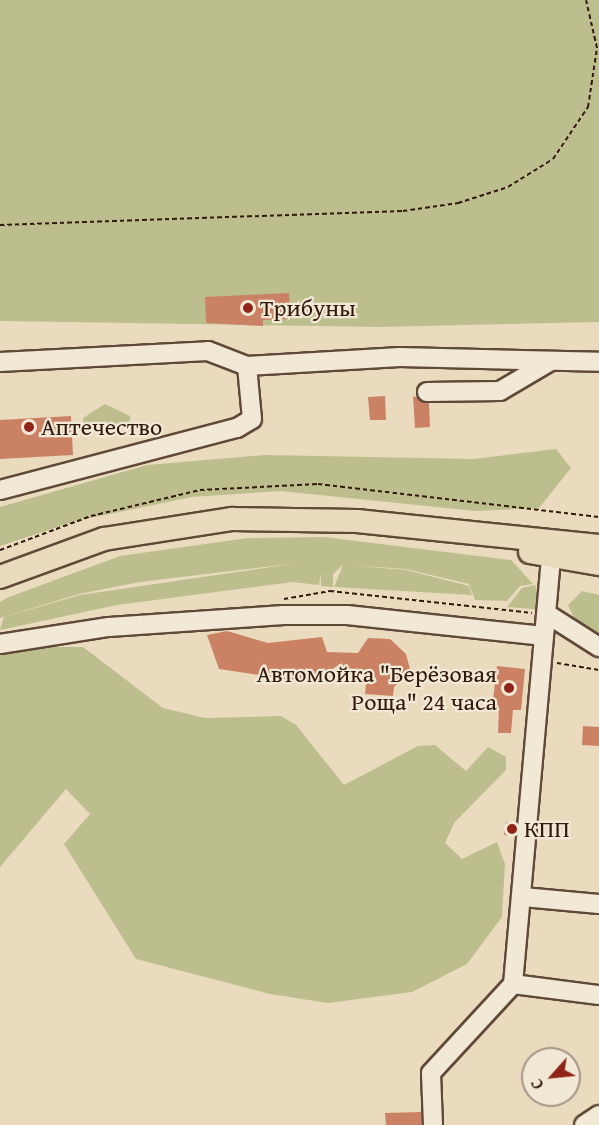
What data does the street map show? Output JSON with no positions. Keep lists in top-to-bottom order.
{
  "places": [
    "Трибуны",
    "Аптечество",
    "Автомойка \"Берёзовая Роща\" 24 часа",
    "КПП"
  ],
  "north": "bottom left"
}
